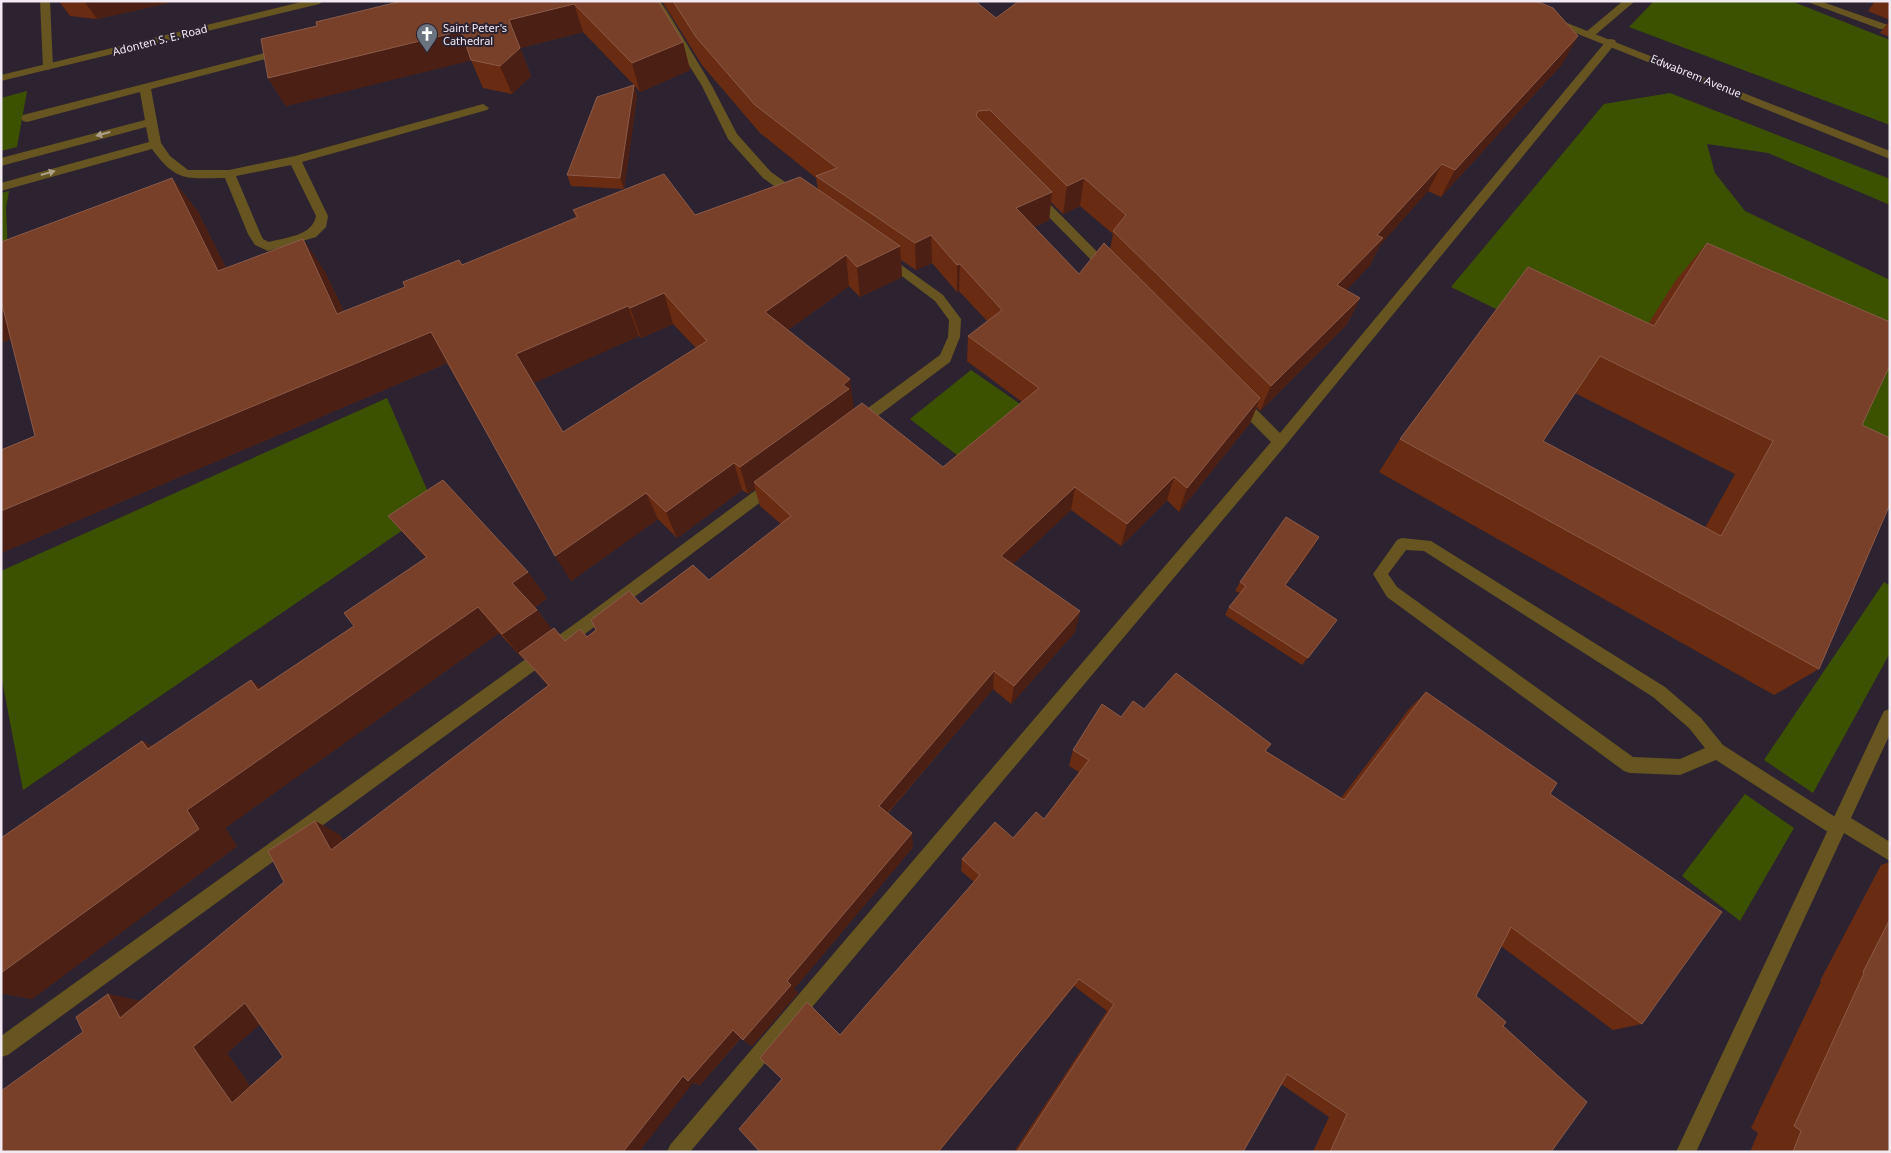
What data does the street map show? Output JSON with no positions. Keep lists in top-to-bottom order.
{
  "streets": {
    "street": ["Adonten S. E. Road", "Edwabrem Avenue"]
  },
  "places": {
    "church": ["Saint Peter's Cathedral"]
  }
}
